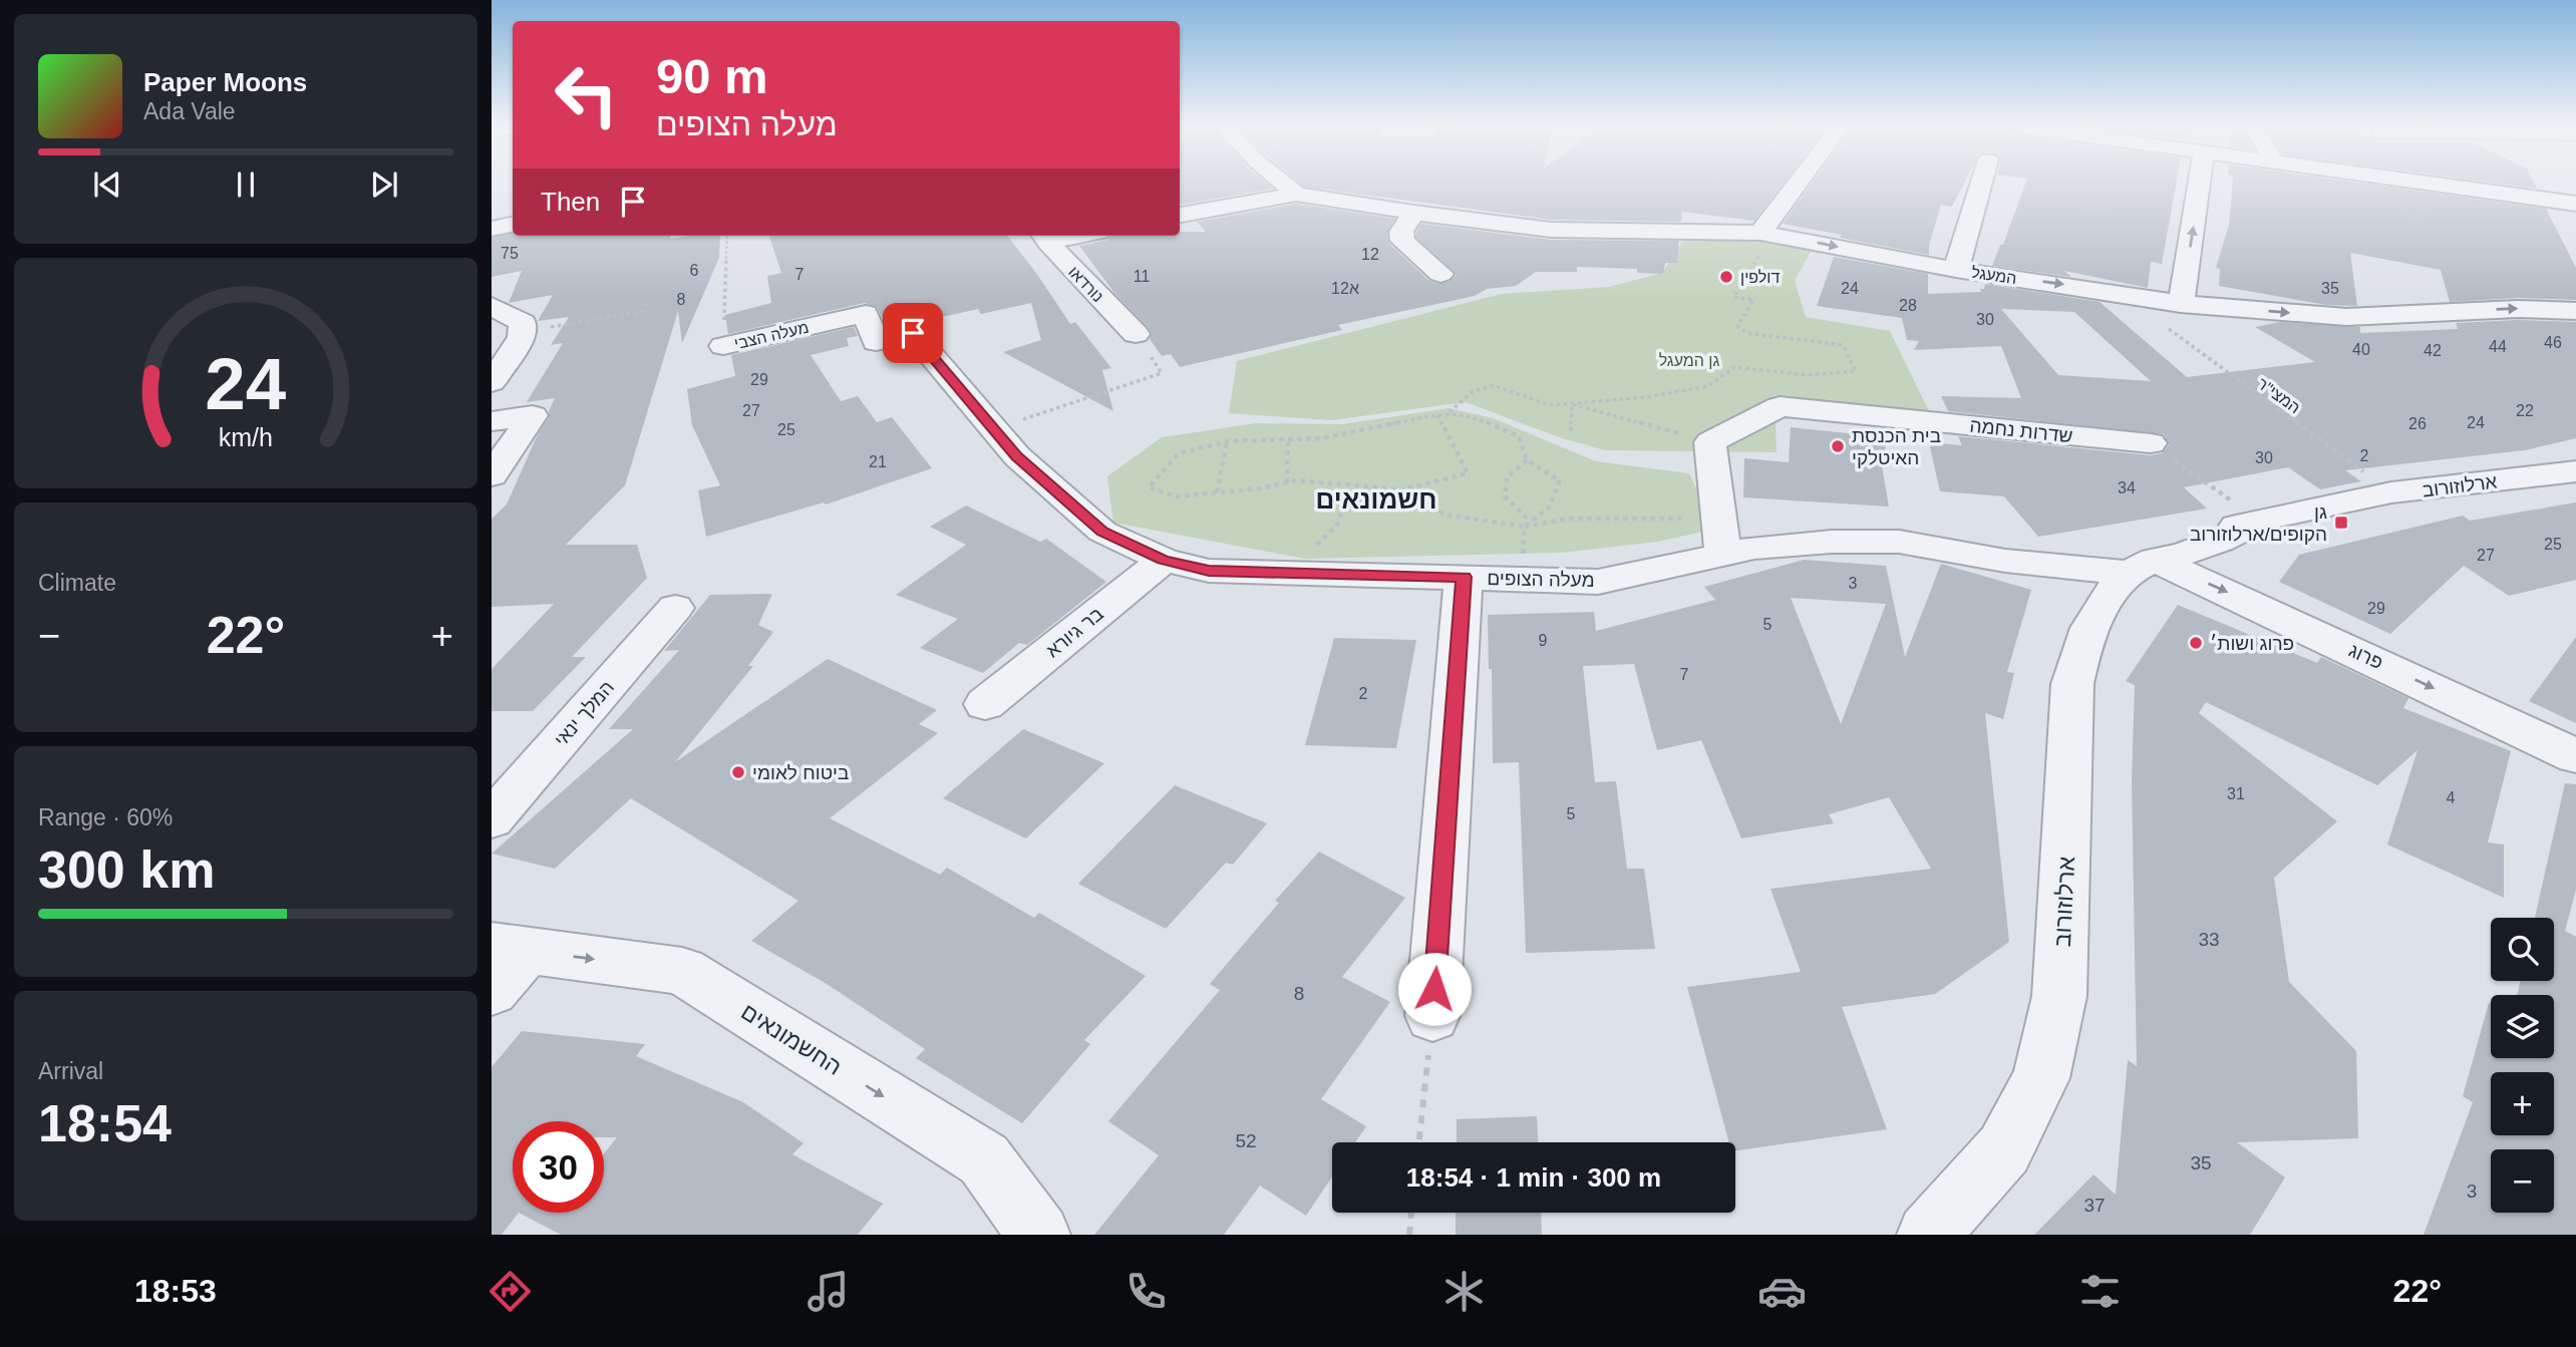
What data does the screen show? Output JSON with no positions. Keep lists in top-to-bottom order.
{
  "streets": {
    "street": [
      "המעגל",
      "נורדאו",
      "מעלה הצבי",
      "שדרות נחמה",
      "ארלוזורוב",
      "מעלה הצופים",
      "בר גיורא",
      "פרוג",
      "המלך ינאי",
      "החשמונאים"
    ],
    "path": ["המצי\"ר"]
  },
  "crossings": [
    ["מעלה הצבי", "מעלה הצופים"],
    ["המצי\"ר", "ארלוזורוב"],
    ["ארלוזורוב", "מעלה הצופים"],
    ["ארלוזורוב", "פרוג"],
    ["מעלה הצופים", "בר גיורא"],
    ["מעלה הצופים", "פרוג"]
  ],
  "one_way": ["המעגל", "פרוג", "החשמונאים"],
  "districts": ["חשמונאים"],
  "parks": ["גן המעגל"],
  "places": {
    "other": [
      "דולפין",
      "בית הכנסת האיטלקי",
      "פרוג ושות׳",
      "ביטוח לאומי"
    ],
    "transit": ["גן הקופים/ארלוזורוב"]
  },
  "house_numbers": [
    "75",
    "12",
    "6",
    "7",
    "11",
    "12א",
    "24",
    "35",
    "8",
    "28",
    "30",
    "46",
    "44",
    "40",
    "42",
    "29",
    "27",
    "22",
    "24",
    "26",
    "25",
    "2",
    "30",
    "21",
    "34",
    "25",
    "27",
    "3",
    "29",
    "5",
    "9",
    "7",
    "2",
    "31",
    "4",
    "5",
    "33",
    "8",
    "52",
    "35",
    "3",
    "37"
  ],
  "page": {
    "turn": ["90 m", "מעלה הצופים"],
    "song": ["Paper Moons", "Ada Vale"],
    "then": "Then",
    "tile": [
      "Climate",
      ["Range · 60%", "300 km"],
      ["Arrival", "18:54"]
    ],
    "heat": ["−", "22°", "+"],
    "map_buttons": ["+", "−"],
    "limit": "30",
    "trip": "18:54 · 1 min · 300 m",
    "tabs": ["18:53", "22°"],
    "gauge": ["24", "km/h"]
  }
}
